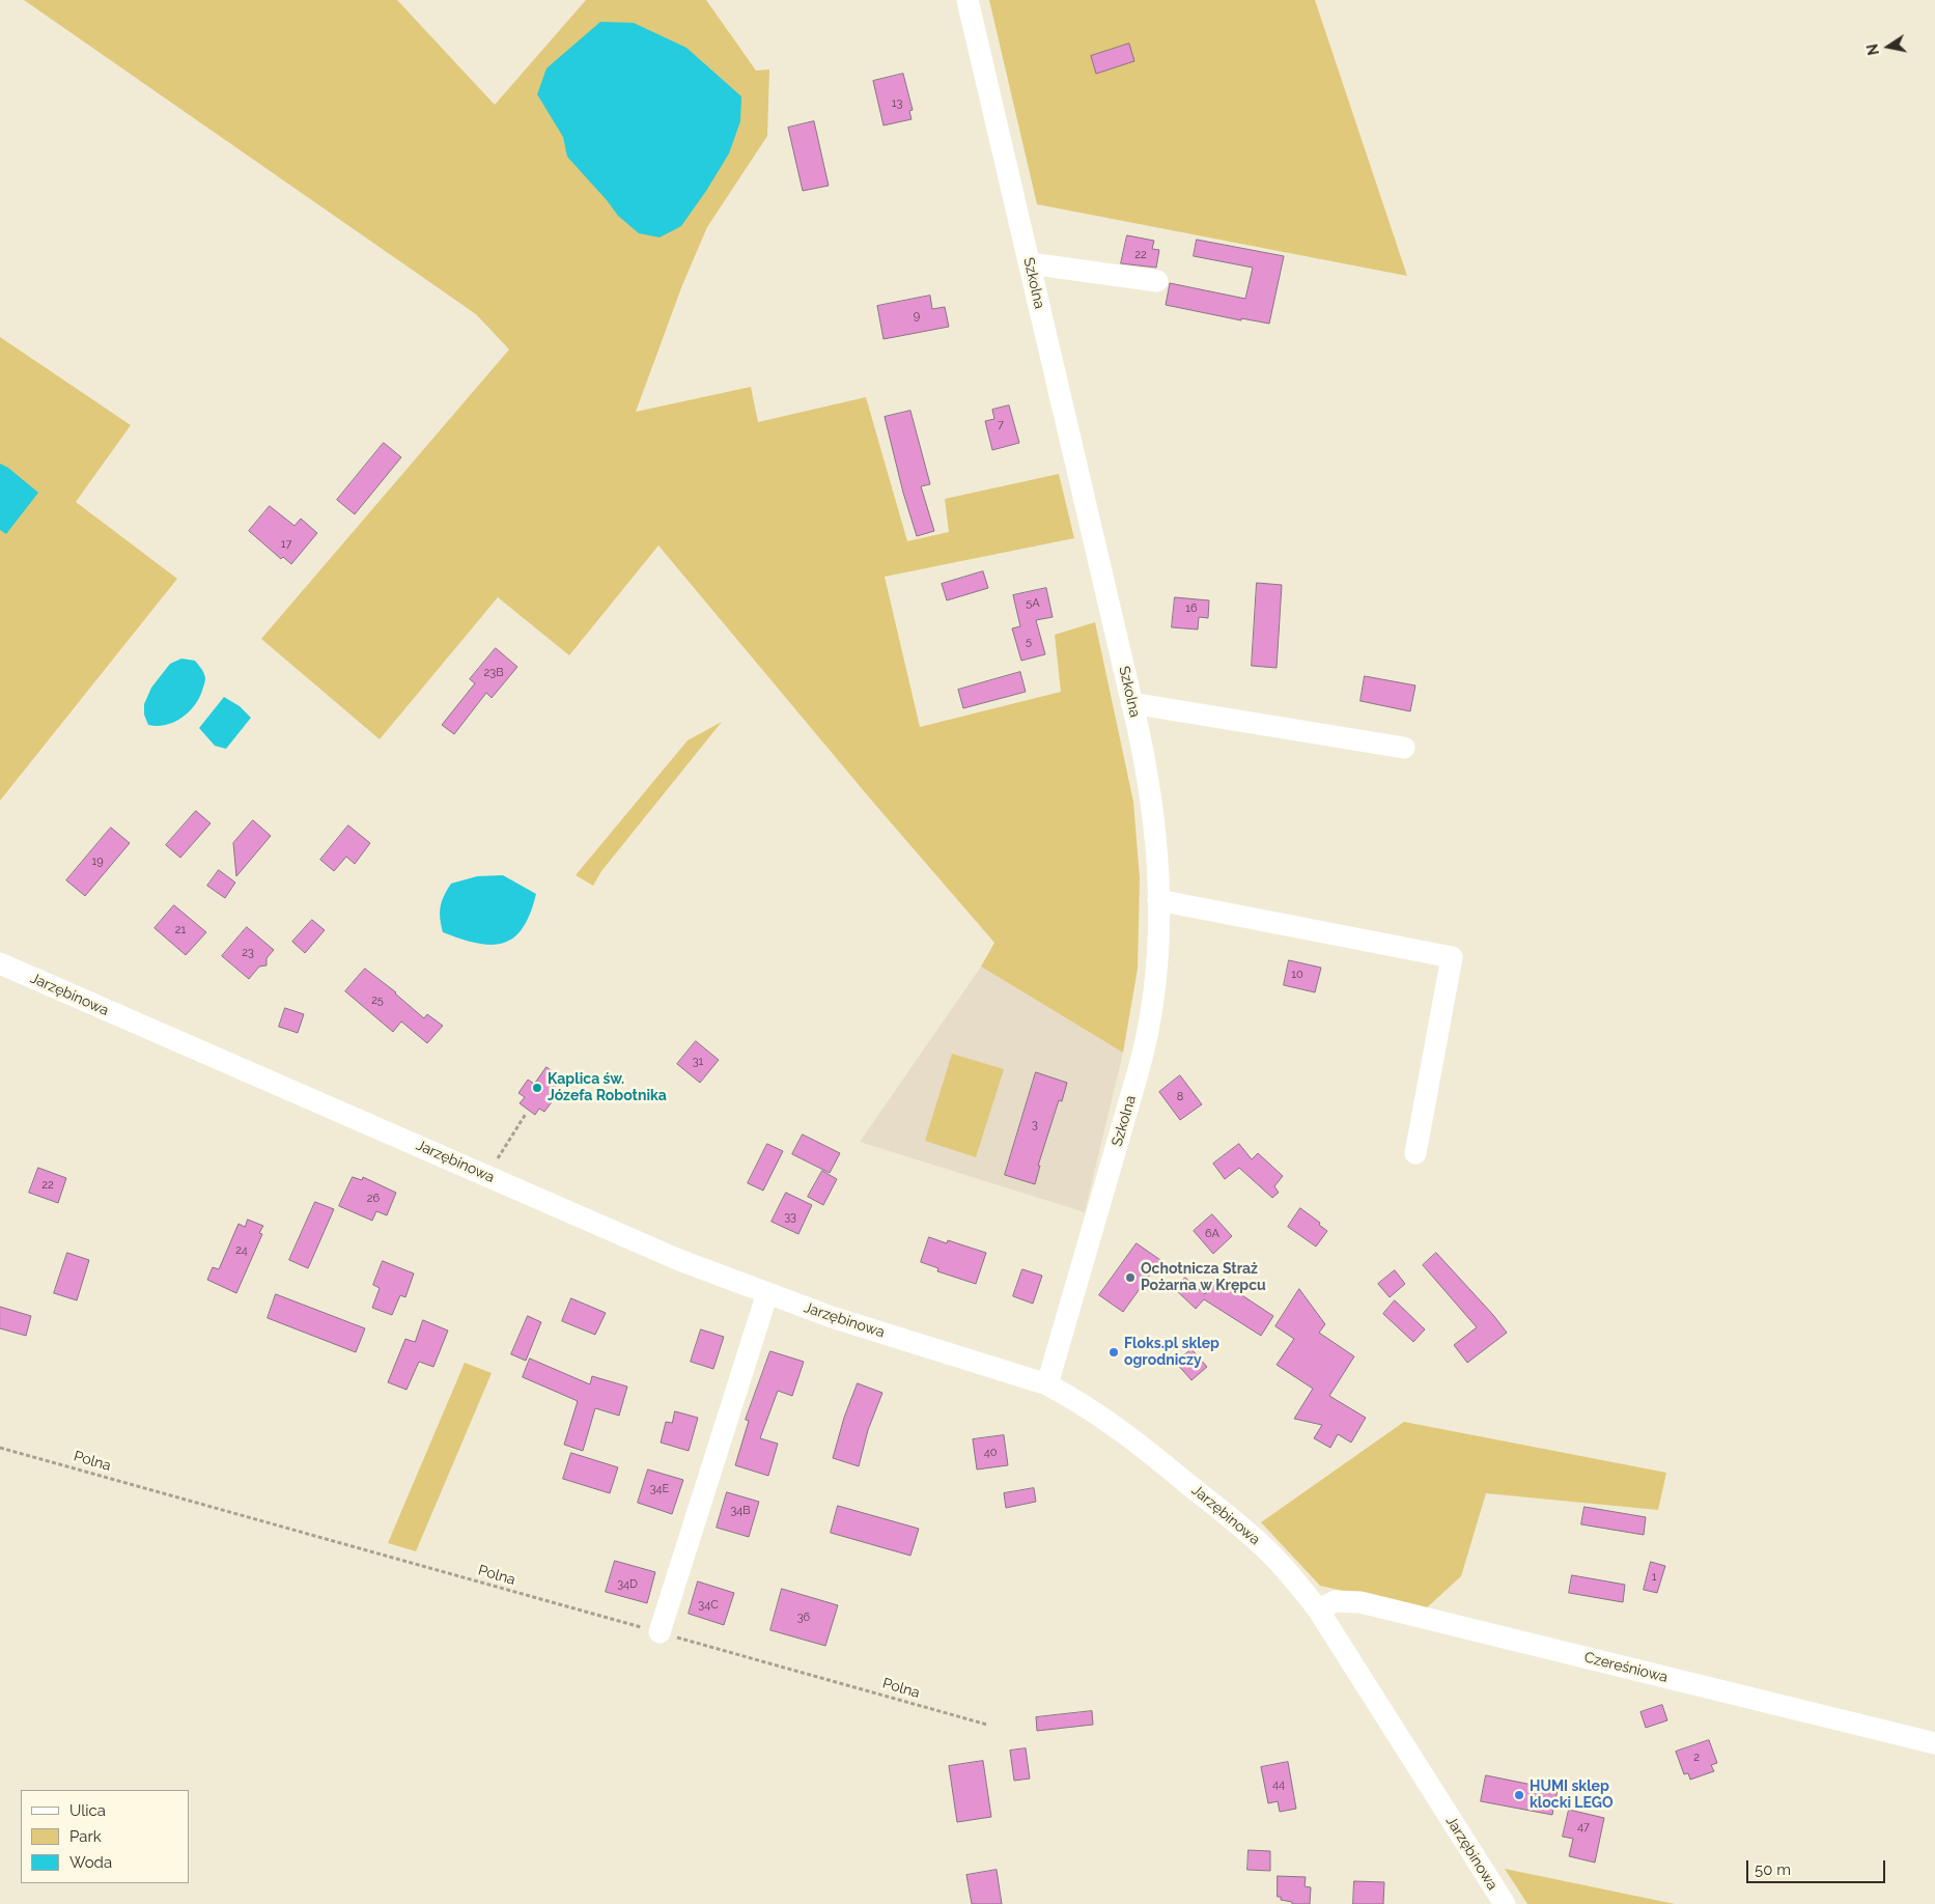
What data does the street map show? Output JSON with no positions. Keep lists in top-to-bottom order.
{
  "streets": {
    "street": ["Szkolna", "Jarzębinowa", "Czereśniowa"],
    "path": ["Polna"]
  },
  "crossings": [
    ["Szkolna", "Jarzębinowa"],
    ["Jarzębinowa", "Czereśniowa"]
  ],
  "places": [
    "Kaplica św. Józefa Robotnika",
    "Ochotnicza Straż Pożarna w Krępcu",
    "Floks.pl sklep ogrodniczy",
    "HUMI sklep klocki LEGO"
  ],
  "house_numbers": [
    "13",
    "22",
    "9",
    "7",
    "17",
    "5A",
    "16",
    "5",
    "23B",
    "19",
    "21",
    "23",
    "10",
    "25",
    "31",
    "8",
    "3",
    "22",
    "26",
    "33",
    "6A",
    "24",
    "40",
    "34E",
    "34B",
    "1",
    "34D",
    "34C",
    "36",
    "2",
    "44",
    "47"
  ],
  "legend": ["Ulica", "Park", "Woda"],
  "scale_bar": "50 m",
  "north": "left"
}
